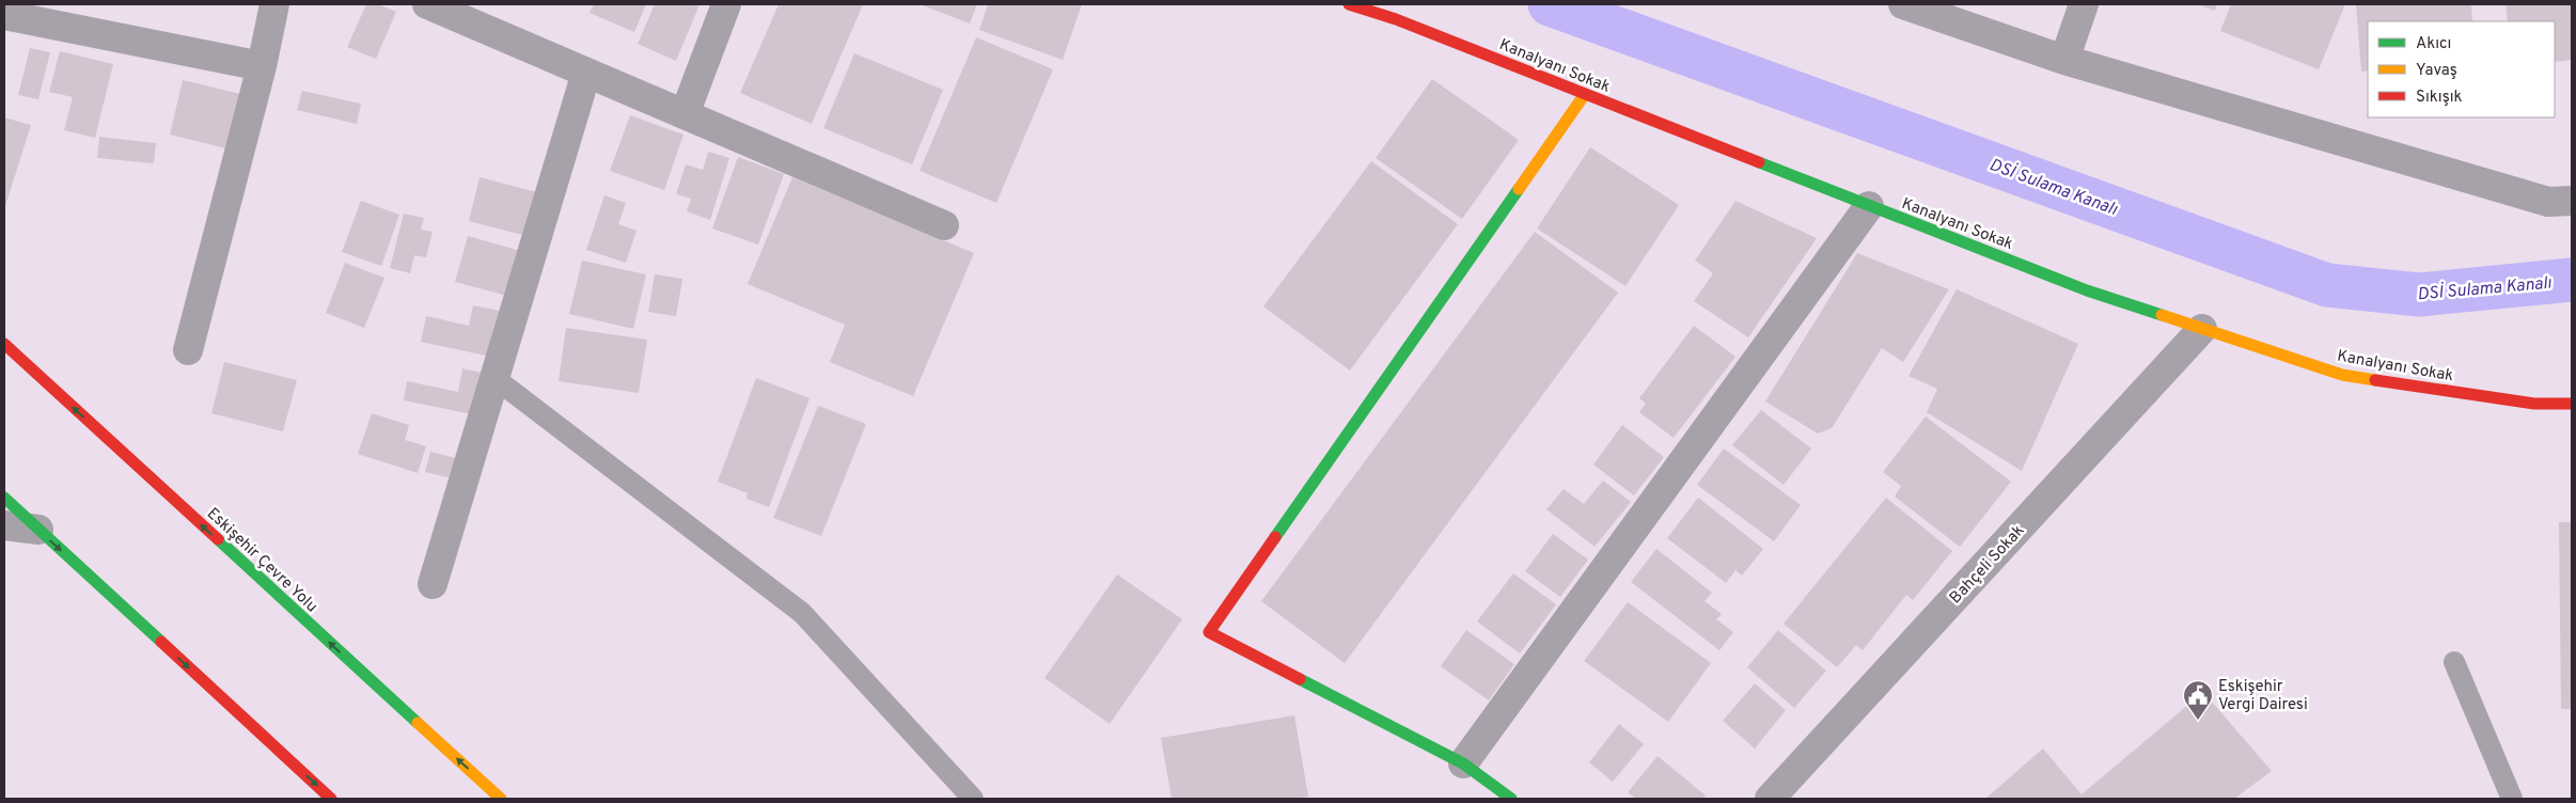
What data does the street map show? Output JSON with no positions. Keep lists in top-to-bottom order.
{
  "streets": {
    "main road": ["Kanalyanı Sokak", "Eskişehir Çevre Yolu"],
    "street": ["Bahçeli Sokak"]
  },
  "crossings": [
    ["Kanalyanı Sokak", "Bahçeli Sokak"]
  ],
  "one_way": ["Eskişehir Çevre Yolu"],
  "water": ["DSİ Sulama Kanalı"],
  "places": {
    "public building": ["Eskişehir Vergi Dairesi"]
  },
  "legend": ["Akıcı", "Yavaş", "Sıkışık"]
}
